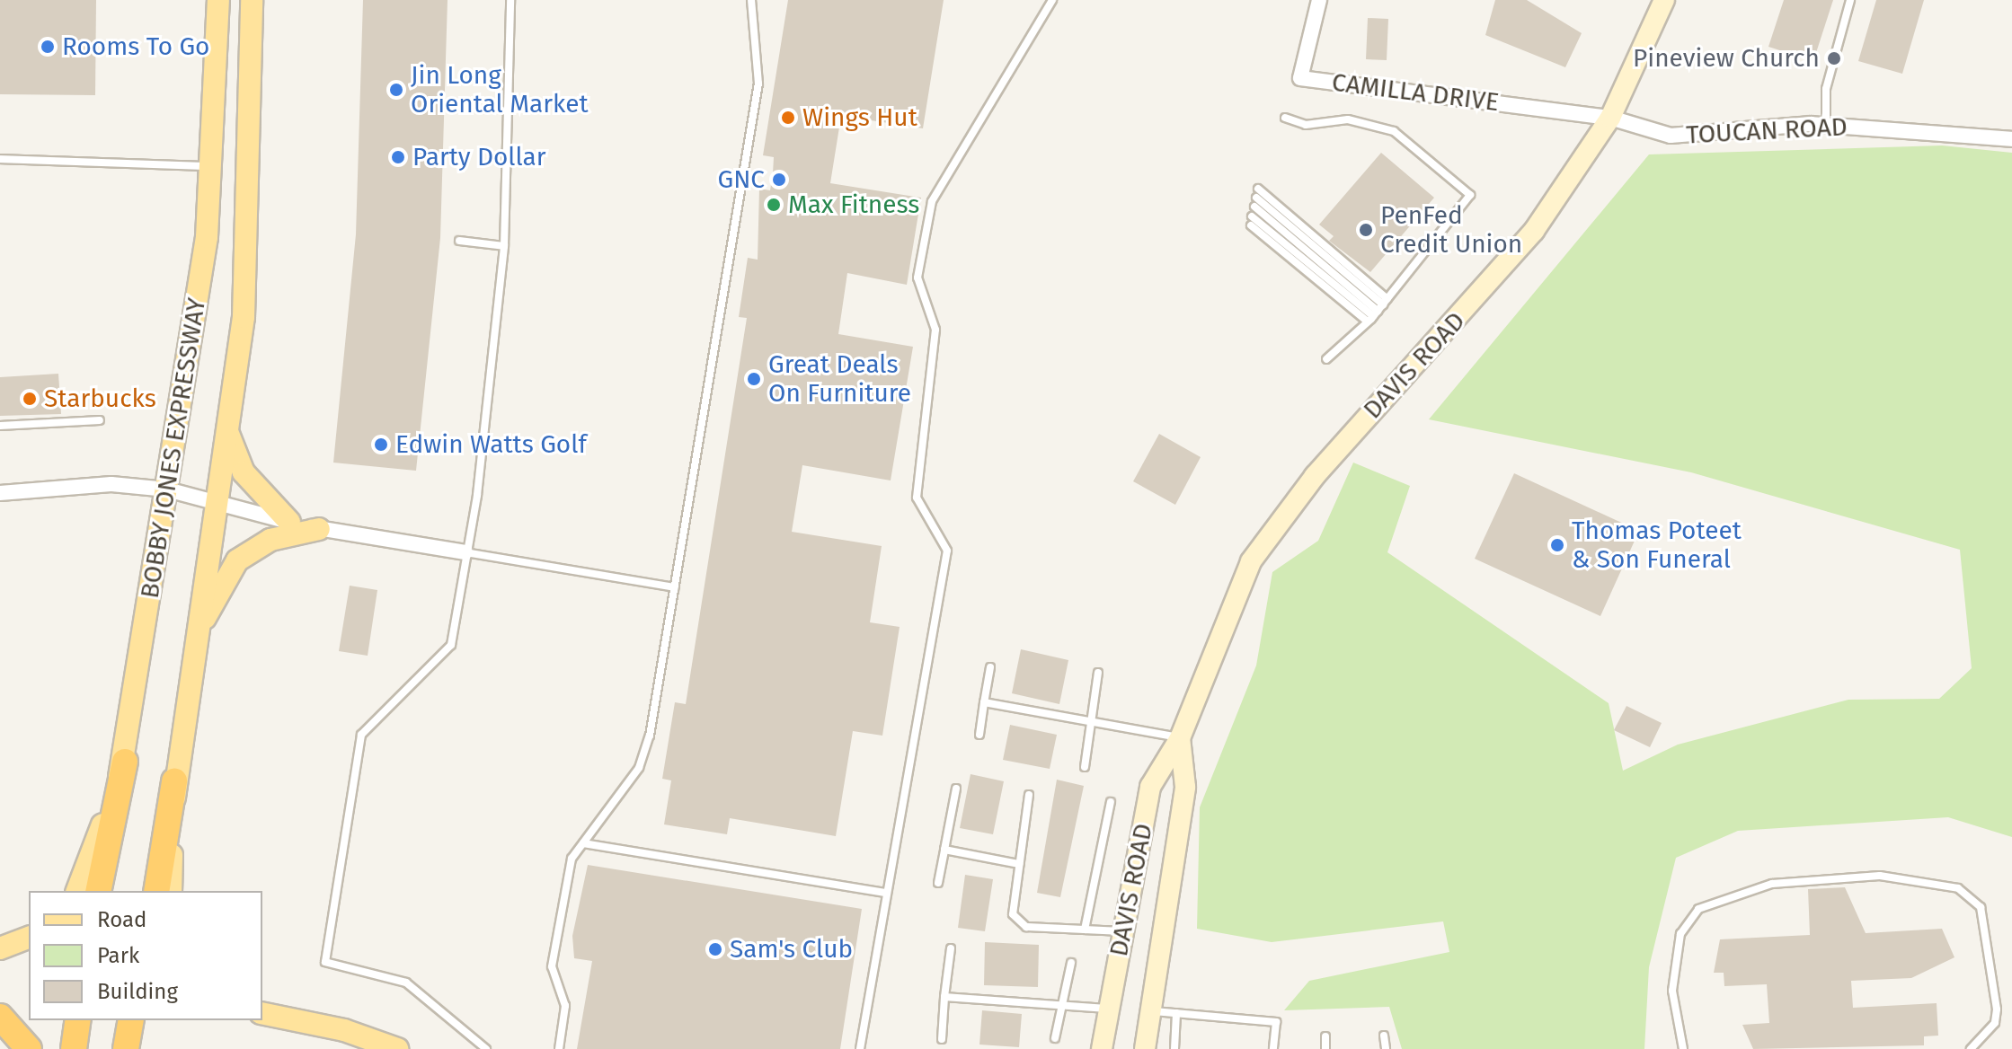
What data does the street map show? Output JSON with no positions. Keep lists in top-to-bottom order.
{
  "streets": {
    "highway": ["BOBBY JONES EXPRESSWAY"],
    "main road": ["DAVIS ROAD"],
    "street": ["CAMILLA DRIVE", "TOUCAN ROAD"]
  },
  "crossings": [
    ["CAMILLA DRIVE", "TOUCAN ROAD"],
    ["CAMILLA DRIVE", "DAVIS ROAD"],
    ["TOUCAN ROAD", "DAVIS ROAD"]
  ],
  "places": [
    "Rooms To Go",
    "Pineview Church",
    "Jin Long Oriental Market",
    "Wings Hut",
    "Party Dollar",
    "GNC",
    "Max Fitness",
    "PenFed Credit Union",
    "Great Deals On Furniture",
    "Starbucks",
    "Edwin Watts Golf",
    "Thomas Poteet & Son Funeral",
    "Sam's Club"
  ],
  "legend": ["Road", "Park", "Building"]
}
